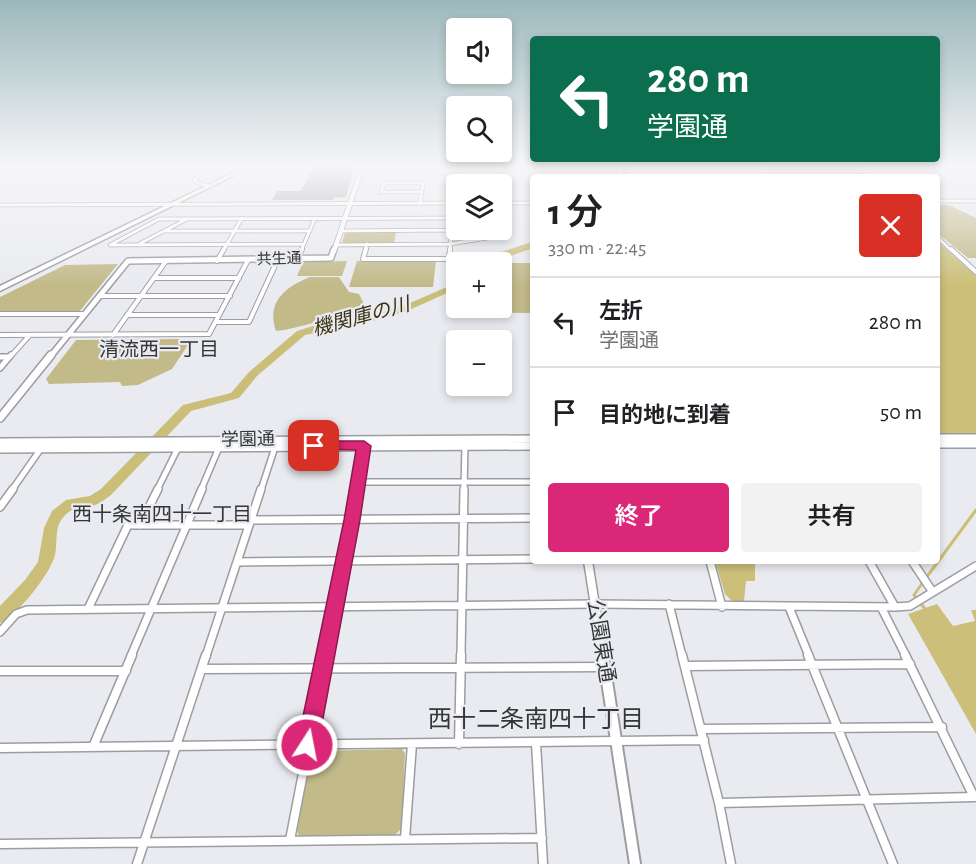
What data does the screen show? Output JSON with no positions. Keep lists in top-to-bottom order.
{
  "streets": {
    "street": ["共生通", "学園通", "公園東通"]
  },
  "districts": ["清流西一丁目", "西十条南四十一丁目", "西十二条南四十丁目"],
  "water": ["機関庫の川"],
  "page": {
    "map_buttons": ["+", "−"],
    "turn": ["280 m", "学園通"],
    "heading": ["1 分", "330 m · 22:45"],
    "list": [
      {
        "name": "左折",
        "note": "学園通",
        "value": "280 m"
      },
      {
        "name": "目的地に到着",
        "value": "50 m"
      }
    ],
    "buttons": ["終了", "共有"]
  }
}
